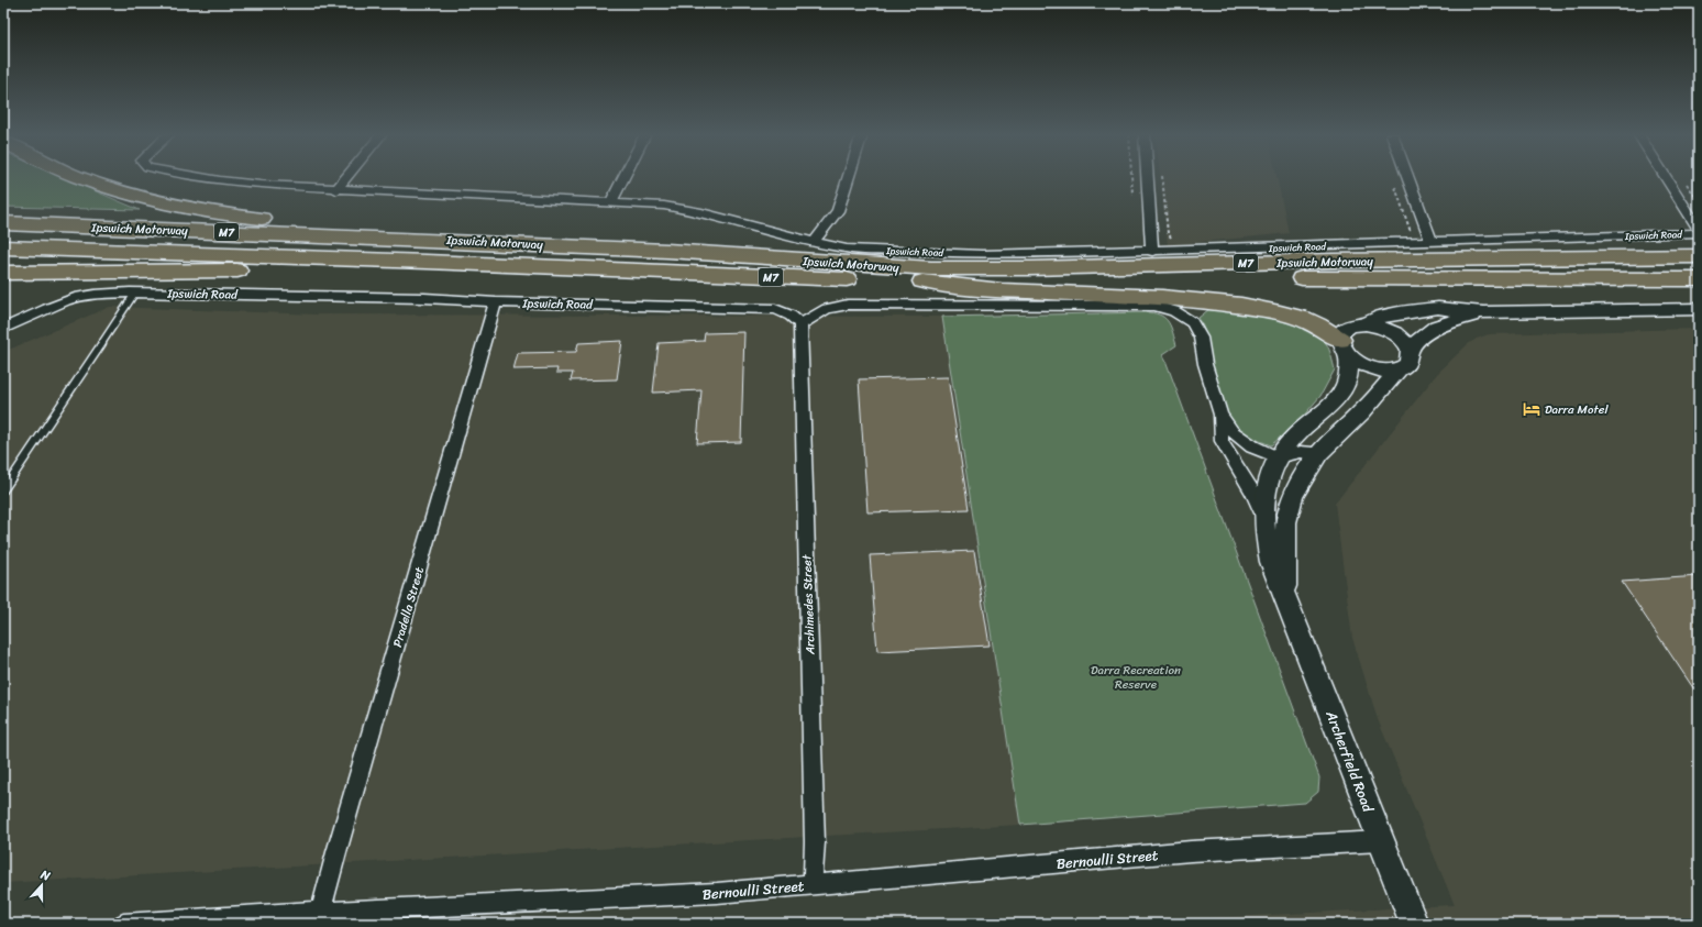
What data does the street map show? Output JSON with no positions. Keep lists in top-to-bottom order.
{
  "streets": {
    "highway": ["Ipswich Motorway", "M7"],
    "main road": ["Archerfield Road"],
    "street": [
      "Ipswich Road",
      "Archimedes Street",
      "Pradella Street",
      "Bernoulli Street"
    ]
  },
  "crossings": [
    ["Ipswich Road", "Archimedes Street"],
    ["Ipswich Road", "Pradella Street"],
    ["Archimedes Street", "Bernoulli Street"],
    ["Pradella Street", "Bernoulli Street"],
    ["Archerfield Road", "Bernoulli Street"]
  ],
  "parks": ["Darra Recreation Reserve"],
  "places": {
    "hotel": ["Darra Motel"]
  },
  "north": "top"
}
